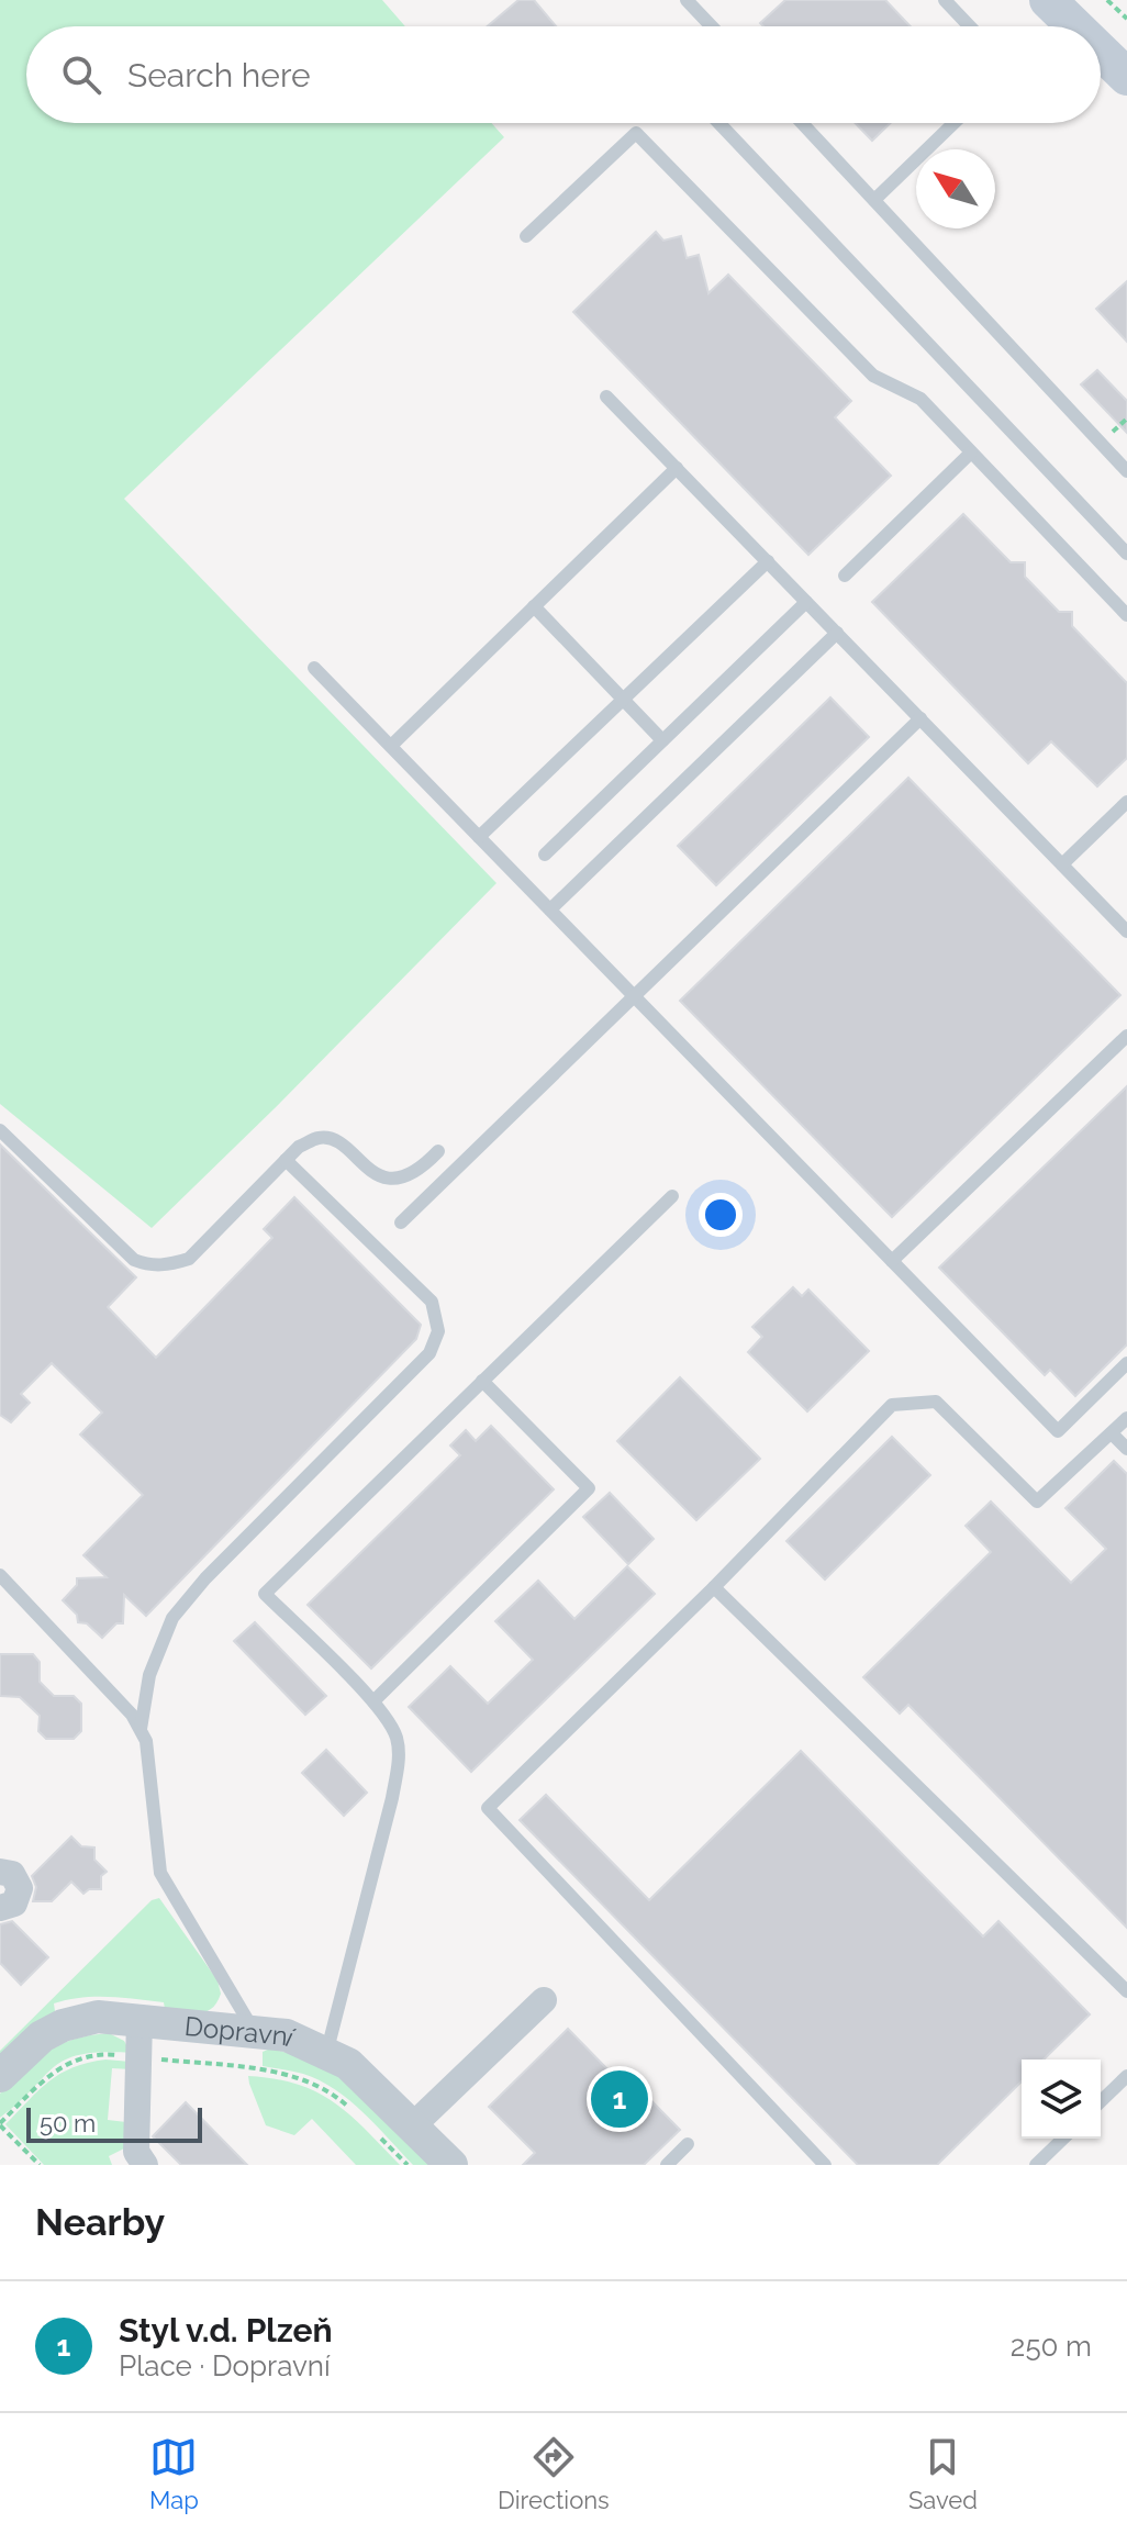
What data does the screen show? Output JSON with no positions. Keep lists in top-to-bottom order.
{
  "streets": {
    "street": ["Dopravní"]
  },
  "scale_bar": "50 m",
  "north": "top left",
  "page": {
    "search": "Search here",
    "pins": "1",
    "scale": "50 m",
    "heading": "Nearby",
    "list": [
      {
        "mark": "1",
        "name": "Styl v.d. Plzeň",
        "note": "Place · Dopravní",
        "value": "250 m"
      }
    ],
    "nav": ["Map", "Directions", "Saved"]
  }
}
